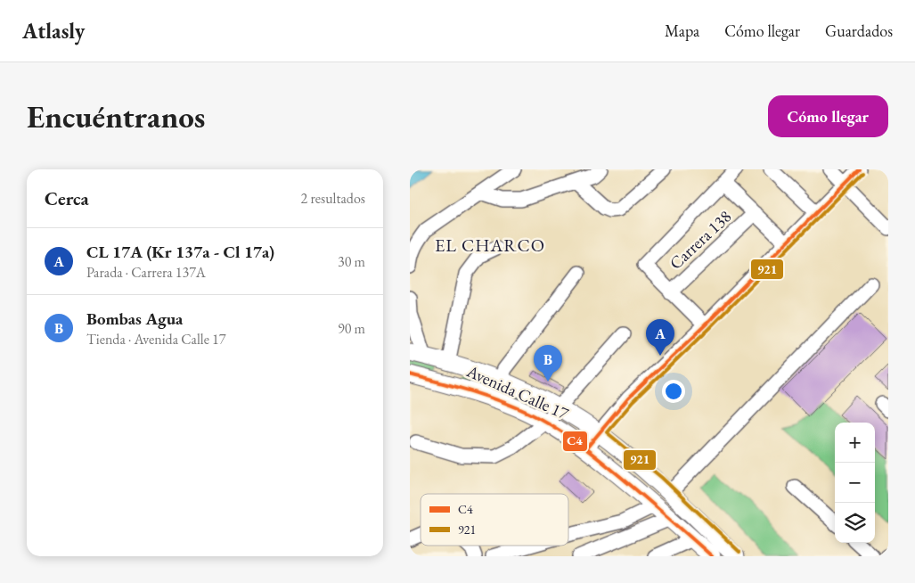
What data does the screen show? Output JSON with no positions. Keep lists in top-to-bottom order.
{
  "streets": {
    "main road": ["Avenida Calle 17"],
    "street": ["Carrera 138"]
  },
  "districts": ["EL CHARCO"],
  "lines": ["transit line C4", "transit line 921"],
  "legend": ["C4", "921"],
  "page": {
    "header": "Atlasly",
    "nav": ["Mapa", "Cómo llegar", "Guardados"],
    "buttons": "Cómo llegar",
    "title": "Encuéntranos",
    "heading": ["Cerca", "2 resultados"],
    "list": [
      {
        "mark": "A",
        "name": "CL 17A (Kr 137a - Cl 17a)",
        "note": "Parada · Carrera 137A",
        "value": "30 m"
      },
      {
        "mark": "B",
        "name": "Bombas Agua",
        "note": "Tienda · Avenida Calle 17",
        "value": "90 m"
      }
    ],
    "pins": ["A", "B"],
    "map_buttons": ["+", "−"]
  }
}
